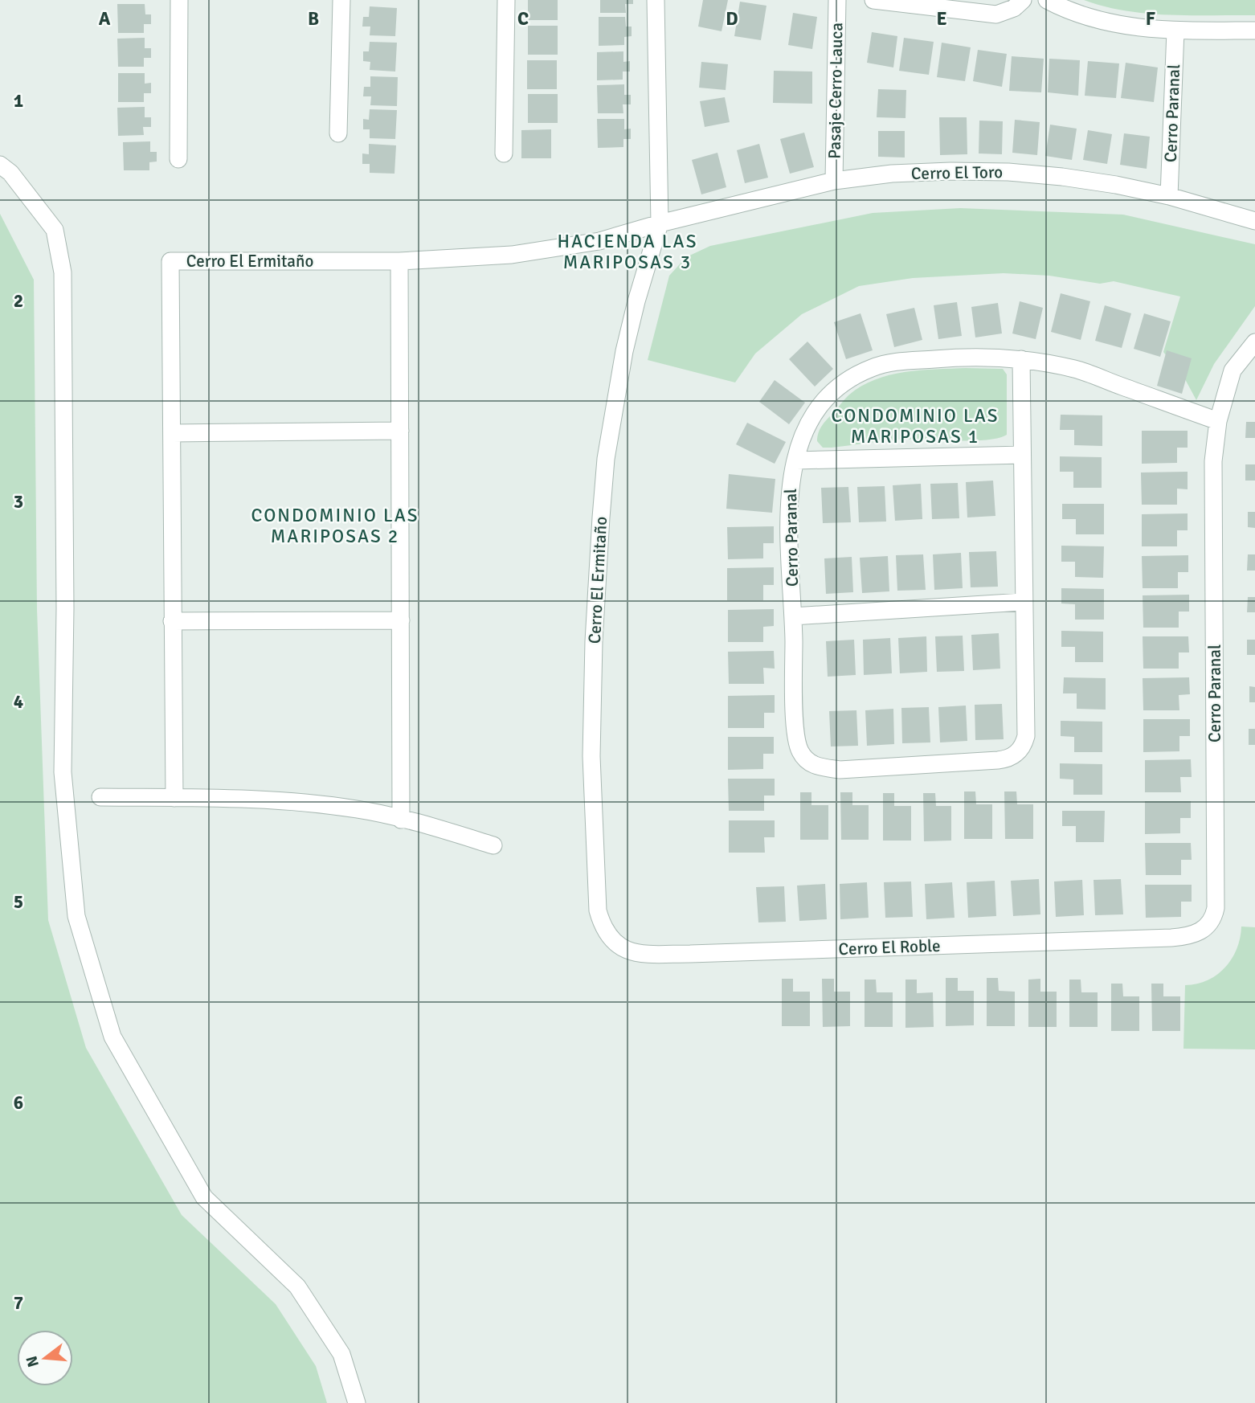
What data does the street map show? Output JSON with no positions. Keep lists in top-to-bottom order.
{
  "streets": {
    "street": [
      "Pasaje Cerro Lauca",
      "Cerro Paranal",
      "Cerro El Toro",
      "Cerro El Ermitaño",
      "Cerro El Roble"
    ]
  },
  "crossings": [
    ["Pasaje Cerro Lauca", "Cerro El Toro"],
    ["Cerro Paranal", "Cerro El Toro"],
    ["Cerro Paranal", "Cerro El Roble"],
    ["Cerro El Toro", "Cerro El Ermitaño"],
    ["Cerro El Ermitaño", "Cerro El Roble"]
  ],
  "districts": ["HACIENDA LAS MARIPOSAS 3", "CONDOMINIO LAS MARIPOSAS 1", "CONDOMINIO LAS MARIPOSAS 2"],
  "north": "left",
  "grid": {
    "columns": [
      "A",
      "B",
      "C",
      "D",
      "E",
      "F"
    ],
    "rows": [
      "1",
      "2",
      "3",
      "4",
      "5",
      "6",
      "7"
    ]
  }
}
